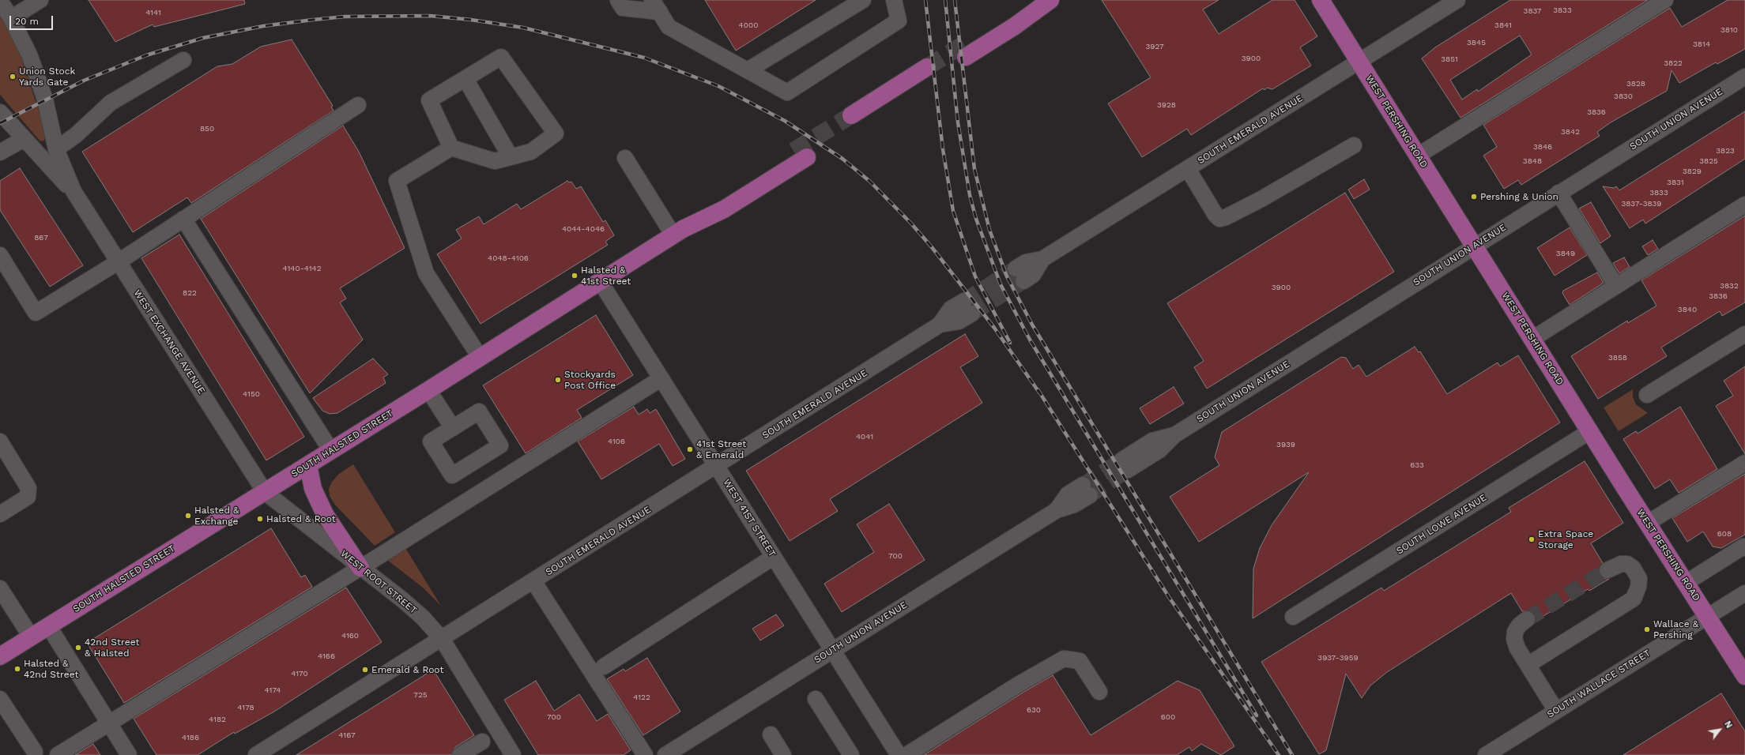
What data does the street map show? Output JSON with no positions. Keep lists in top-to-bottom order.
{
  "streets": {
    "main road": ["WEST PERSHING ROAD", "SOUTH HALSTED STREET"],
    "street": [
      "SOUTH UNION AVENUE",
      "SOUTH EMERALD AVENUE",
      "WEST EXCHANGE AVENUE",
      "WEST 41ST STREET",
      "SOUTH LOWE AVENUE",
      "WEST ROOT STREET",
      "SOUTH WALLACE STREET"
    ]
  },
  "crossings": [
    ["SOUTH UNION AVENUE", "WEST PERSHING ROAD"],
    ["SOUTH UNION AVENUE", "WEST 41ST STREET"],
    ["WEST PERSHING ROAD", "SOUTH EMERALD AVENUE"],
    ["WEST PERSHING ROAD", "SOUTH LOWE AVENUE"],
    ["WEST PERSHING ROAD", "SOUTH WALLACE STREET"],
    ["SOUTH EMERALD AVENUE", "WEST 41ST STREET"],
    ["SOUTH EMERALD AVENUE", "WEST ROOT STREET"],
    ["WEST EXCHANGE AVENUE", "SOUTH HALSTED STREET"],
    ["WEST EXCHANGE AVENUE", "WEST ROOT STREET"],
    ["SOUTH HALSTED STREET", "WEST 41ST STREET"],
    ["SOUTH HALSTED STREET", "WEST ROOT STREET"]
  ],
  "places": [
    "Union Stock Yards Gate",
    "Pershing & Union",
    "Halsted & 41st Street",
    "Stockyards Post Office",
    "41st Street & Emerald",
    "Halsted & Exchange",
    "Halsted & Root",
    "Extra Space Storage",
    "Wallace & Pershing",
    "42nd Street & Halsted",
    "Halsted & 42nd Street",
    "Emerald & Root"
  ],
  "house_numbers": [
    "3833",
    "3837",
    "4141",
    "4000",
    "3841",
    "3810",
    "3845",
    "3814",
    "3927",
    "3900",
    "3851",
    "3822",
    "3828",
    "3830",
    "3928",
    "3836",
    "850",
    "3842",
    "3846",
    "3823",
    "3848",
    "3825",
    "3829",
    "3831",
    "3833",
    "3837-3839",
    "4044-4046",
    "867",
    "3849",
    "4048-4106",
    "4140-4142",
    "3832",
    "3900",
    "822",
    "3836",
    "3840",
    "3858",
    "4150",
    "4041",
    "4106",
    "3939",
    "633",
    "608",
    "700",
    "4160",
    "4166",
    "3937-3959",
    "4170",
    "4174",
    "725",
    "4122",
    "4178",
    "630",
    "700",
    "600",
    "4182",
    "4167",
    "4186"
  ],
  "scale_bar": "20 m",
  "north": "top right"
}
